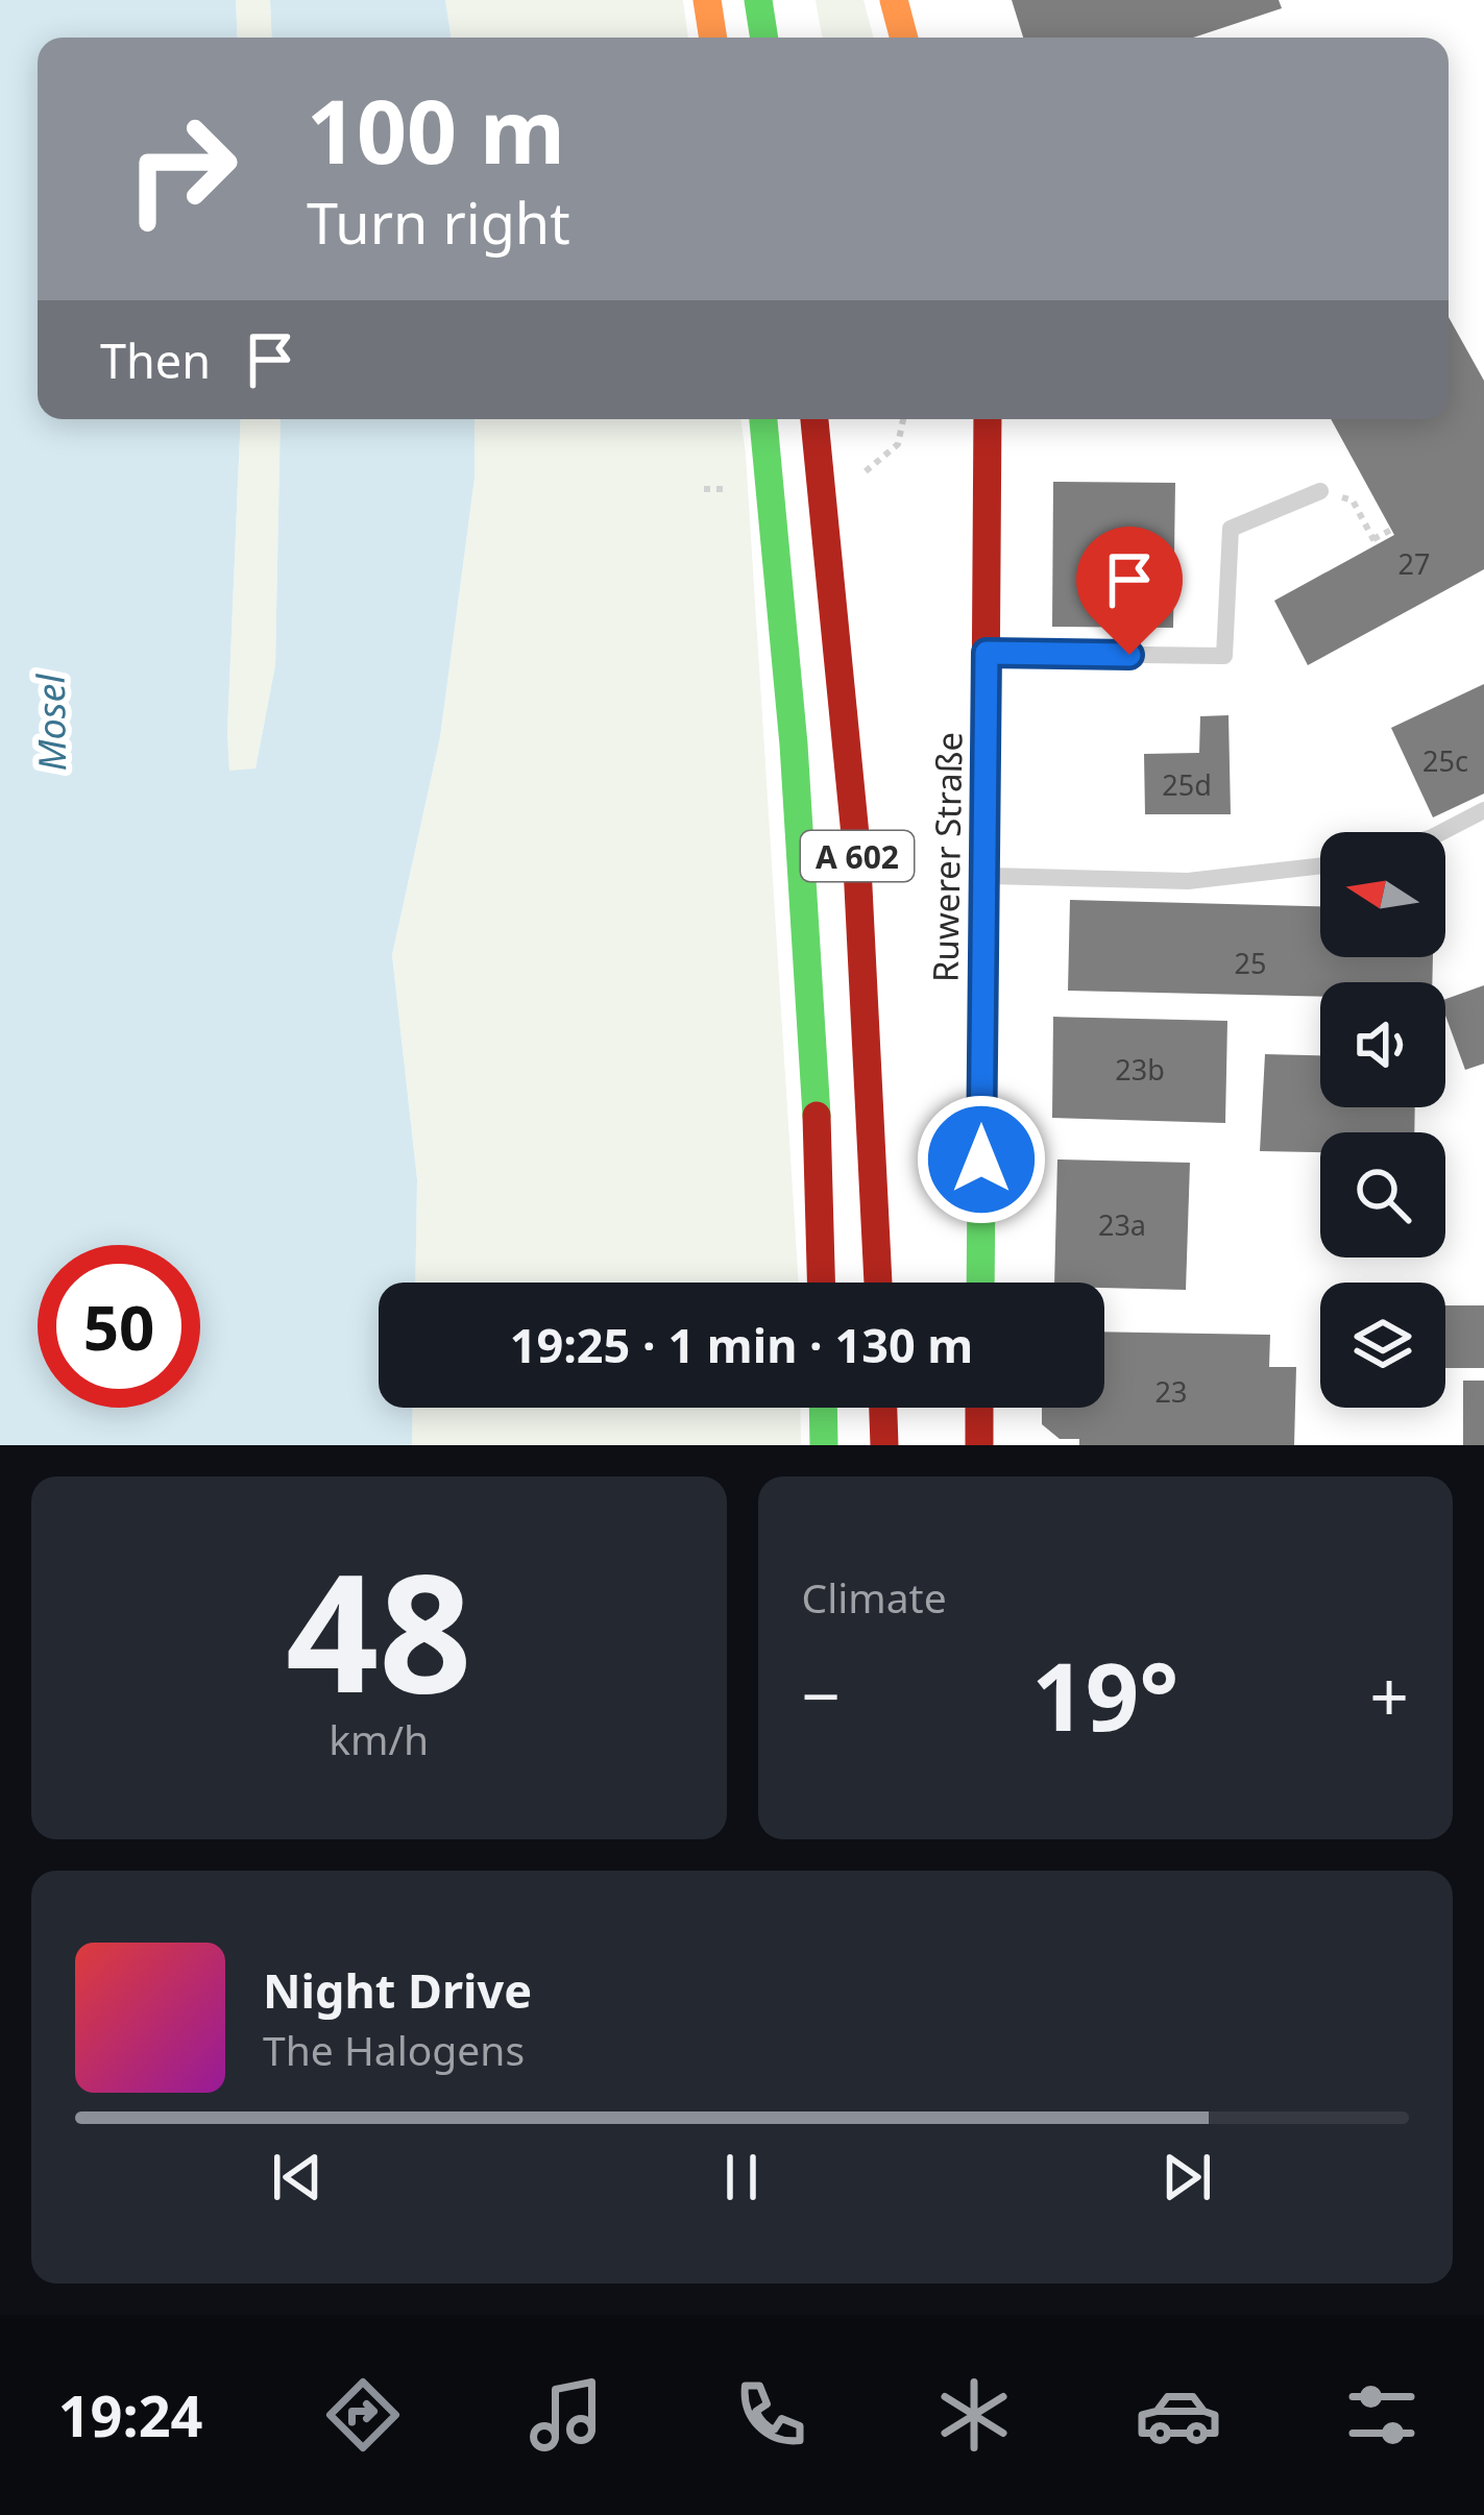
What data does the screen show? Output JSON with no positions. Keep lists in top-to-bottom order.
{
  "streets": {
    "main road": ["A 602", "Ruwerer Straße"]
  },
  "water": ["Mosel"],
  "house_numbers": [
    "27",
    "25c",
    "25d",
    "25",
    "23b",
    "23a",
    "23"
  ],
  "north": "left",
  "page": {
    "turn": ["100 m", "Turn right"],
    "then": "Then",
    "limit": "50",
    "trip": "19:25 · 1 min · 130 m",
    "tile": [
      ["48", "km/h"],
      "Climate"
    ],
    "heat": ["−", "19°", "+"],
    "song": ["Night Drive", "The Halogens"],
    "tabs": "19:24"
  }
}
